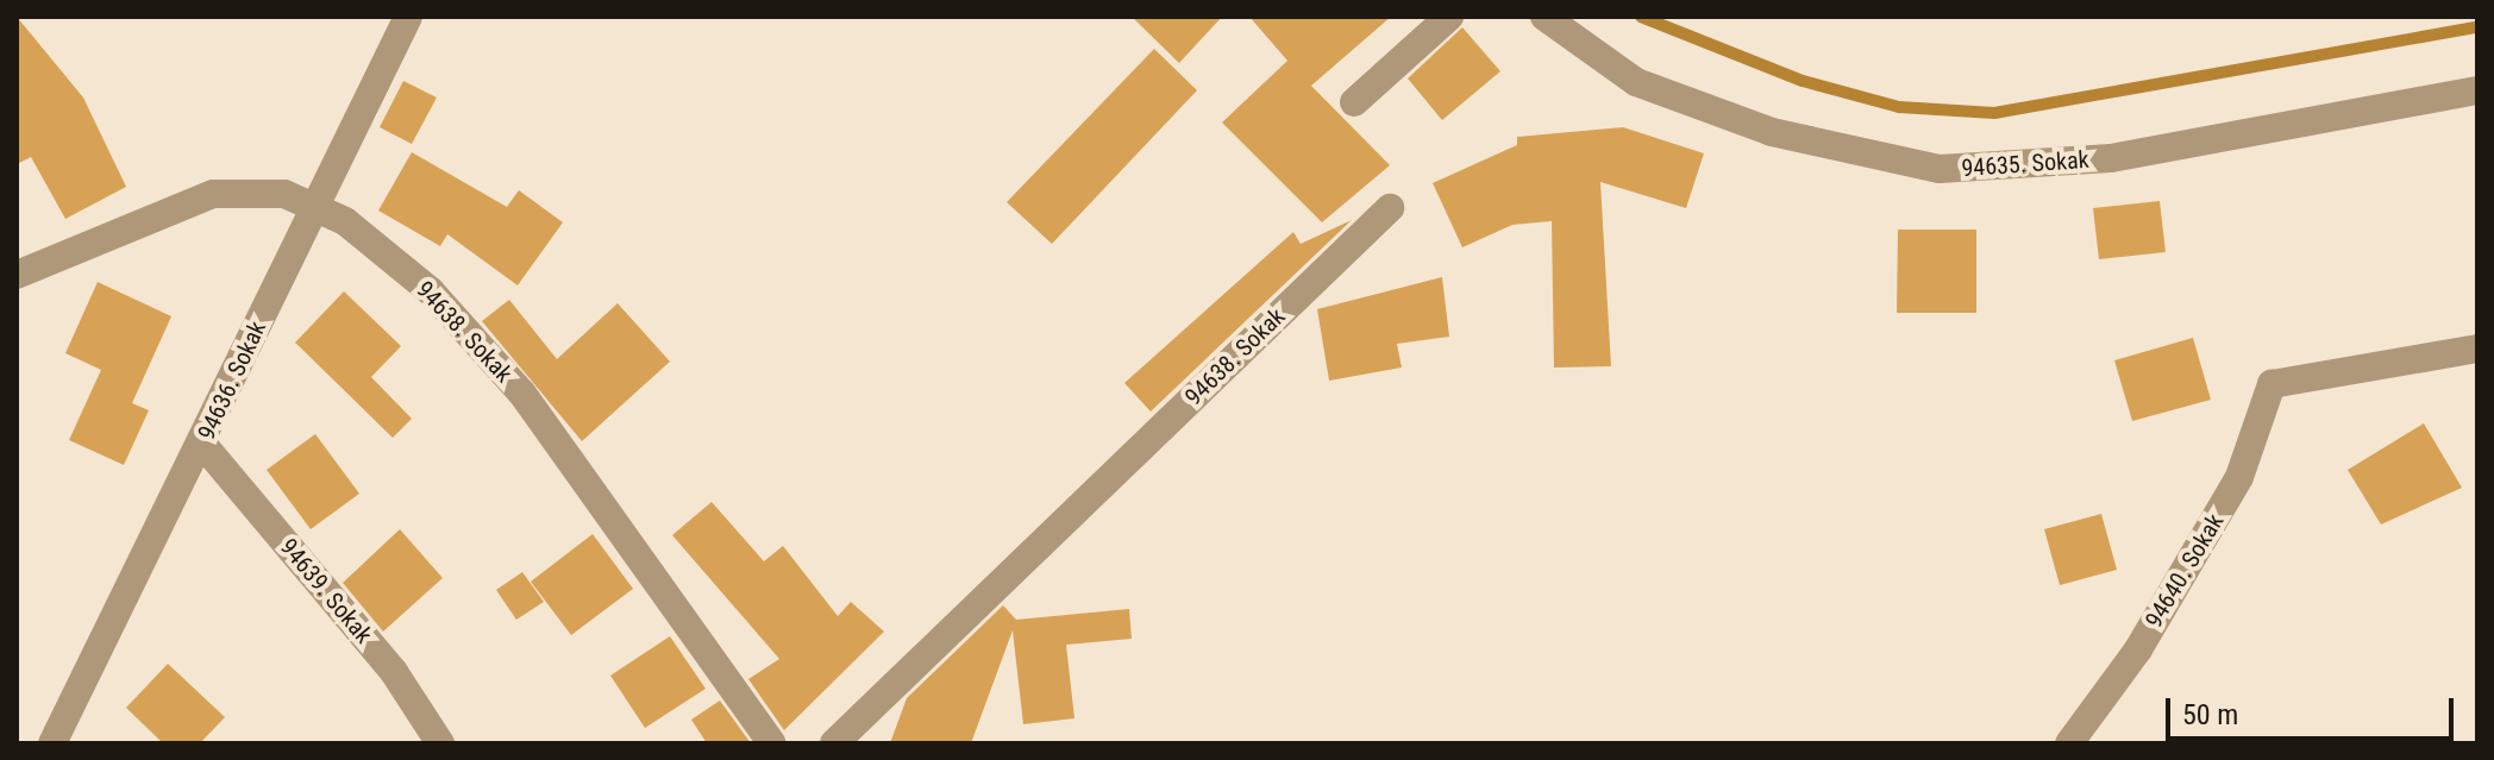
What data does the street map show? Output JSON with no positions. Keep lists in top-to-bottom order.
{
  "streets": {
    "street": [
      "94635. Sokak",
      "94638. Sokak",
      "94636. Sokak",
      "94640. Sokak",
      "94639. Sokak"
    ]
  },
  "crossings": [
    ["94638. Sokak", "94636. Sokak"],
    ["94636. Sokak", "94639. Sokak"]
  ],
  "scale_bar": "50 m"
}
